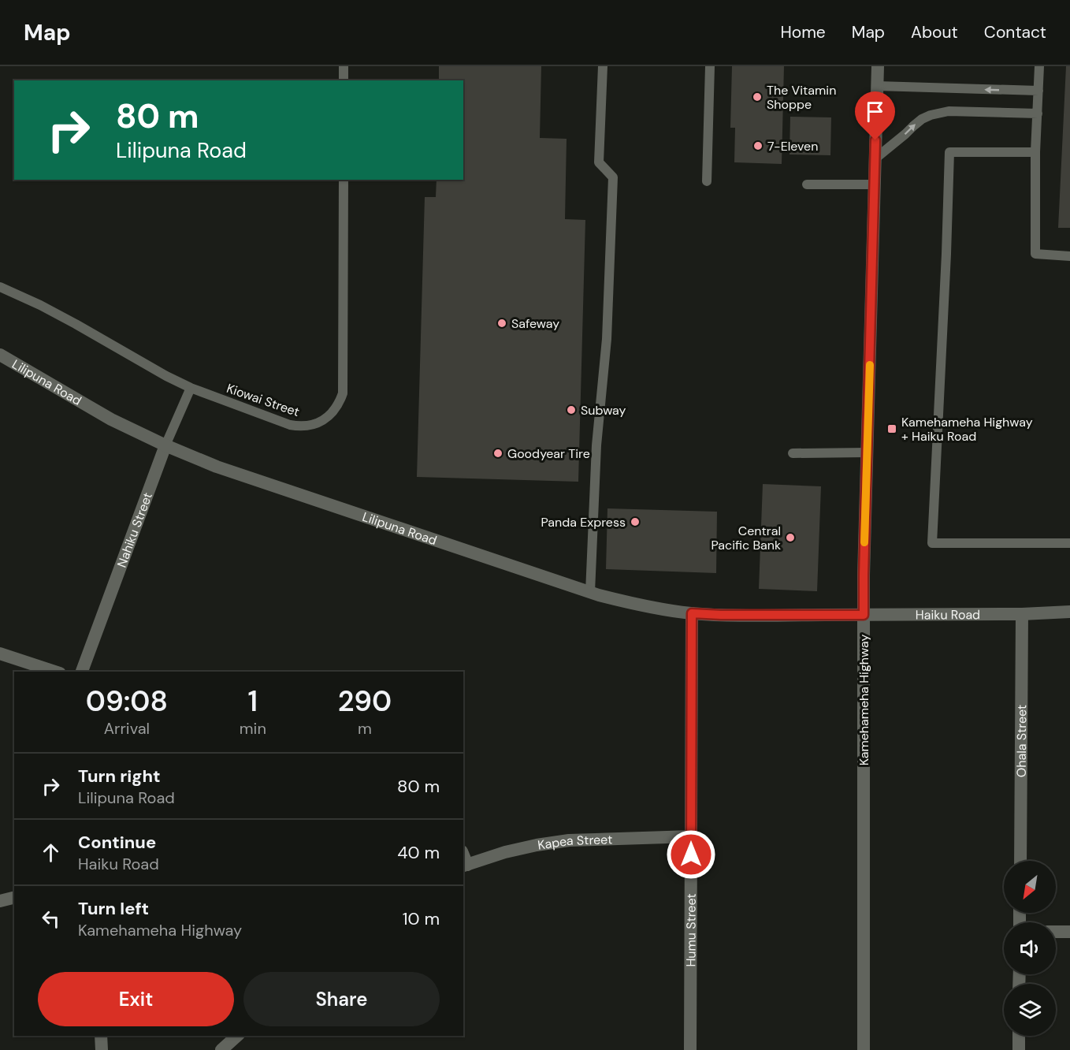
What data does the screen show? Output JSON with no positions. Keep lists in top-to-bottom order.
{
  "streets": {
    "street": [
      "Lilipuna Road",
      "Nahiku Street",
      "Haiku Road",
      "Kamehameha Highway",
      "Ohala Street",
      "Kapea Street",
      "Humu Street"
    ],
    "lane": ["Kiowai Street"]
  },
  "crossings": [
    ["Lilipuna Road", "Nahiku Street"],
    ["Lilipuna Road", "Haiku Road"],
    ["Lilipuna Road", "Humu Street"],
    ["Kiowai Street", "Nahiku Street"],
    ["Haiku Road", "Kamehameha Highway"],
    ["Haiku Road", "Ohala Street"],
    ["Kapea Street", "Humu Street"]
  ],
  "places": {
    "other": [
      "The Vitamin Shoppe",
      "7-Eleven",
      "Safeway",
      "Subway",
      "Goodyear Tire",
      "Panda Express",
      "Central Pacific Bank"
    ],
    "transit": ["Kamehameha Highway + Haiku Road"]
  },
  "north": "bottom left",
  "page": {
    "header": "Map",
    "nav": [
      "Home",
      "Map",
      "About",
      "Contact"
    ],
    "turn": ["80 m", "Lilipuna Road"],
    "eta": [
      "09:08",
      "Arrival",
      "1",
      "min",
      "290",
      "m"
    ],
    "list": [
      {
        "name": "Turn right",
        "note": "Lilipuna Road",
        "value": "80 m"
      },
      {
        "name": "Continue",
        "note": "Haiku Road",
        "value": "40 m"
      },
      {
        "name": "Turn left",
        "note": "Kamehameha Highway",
        "value": "10 m"
      }
    ],
    "buttons": ["Exit", "Share"]
  }
}
